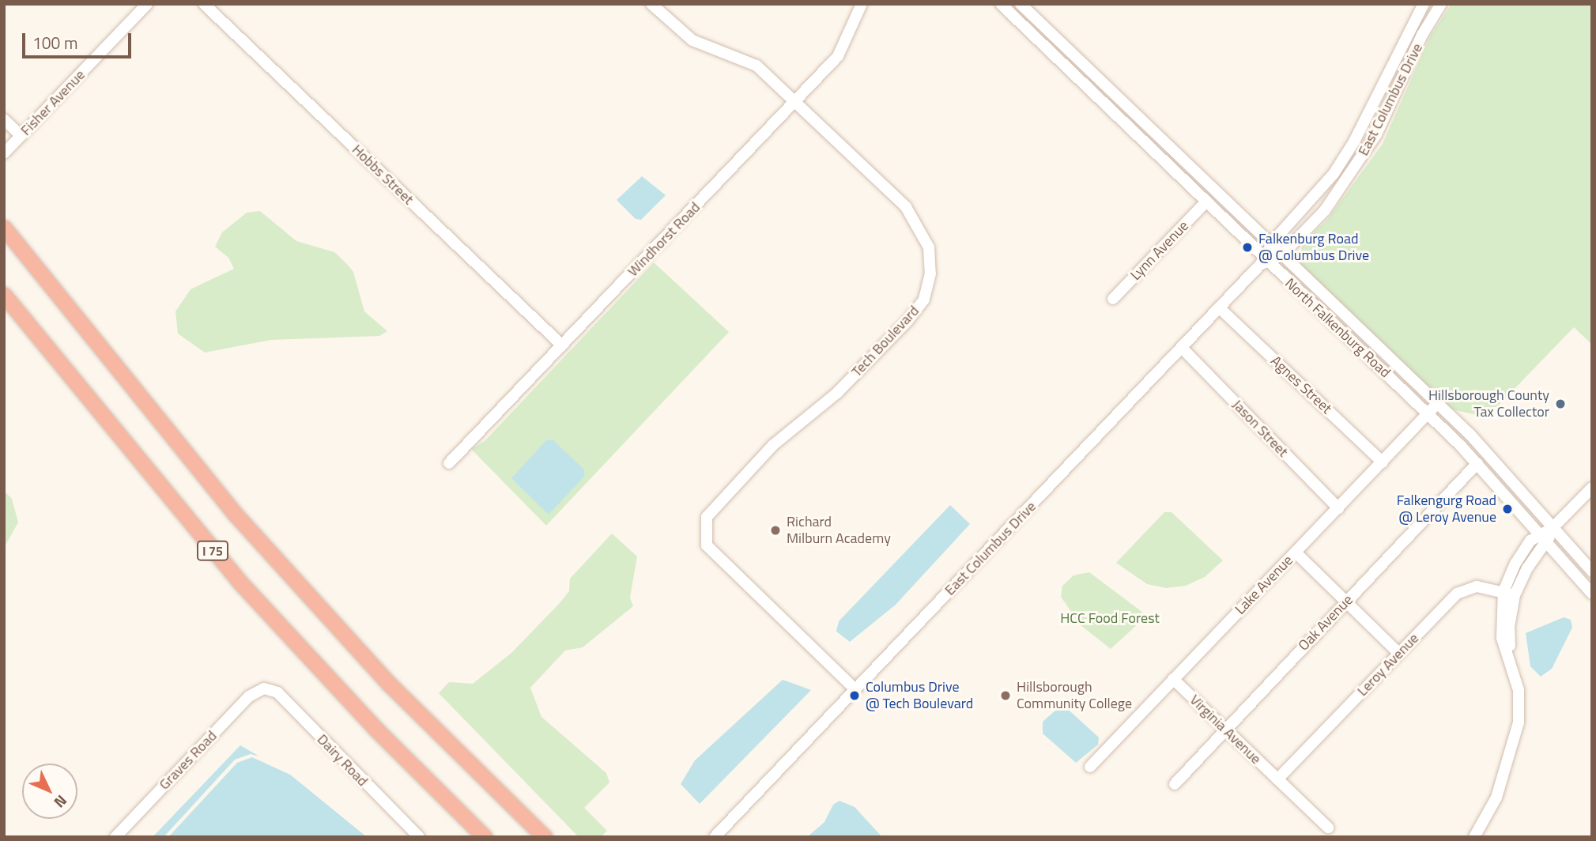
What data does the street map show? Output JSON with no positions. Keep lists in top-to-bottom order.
{
  "streets": {
    "highway": ["I 75"],
    "street": [
      "East Columbus Drive",
      "Fisher Avenue",
      "Hobbs Street",
      "Windhorst Road",
      "Lynn Avenue",
      "North Falkenburg Road",
      "Tech Boulevard",
      "Agnes Street",
      "Jason Street",
      "Lake Avenue",
      "Oak Avenue",
      "Leroy Avenue",
      "Virginia Avenue",
      "Graves Road",
      "Dairy Road"
    ]
  },
  "crossings": [
    ["East Columbus Drive", "North Falkenburg Road"],
    ["East Columbus Drive", "Tech Boulevard"],
    ["East Columbus Drive", "Agnes Street"],
    ["East Columbus Drive", "Jason Street"],
    ["Hobbs Street", "Windhorst Road"],
    ["Windhorst Road", "Tech Boulevard"],
    ["Lynn Avenue", "North Falkenburg Road"],
    ["North Falkenburg Road", "Lake Avenue"],
    ["North Falkenburg Road", "Oak Avenue"],
    ["Agnes Street", "Lake Avenue"],
    ["Jason Street", "Lake Avenue"],
    ["Lake Avenue", "Virginia Avenue"],
    ["Oak Avenue", "Virginia Avenue"],
    ["Leroy Avenue", "Virginia Avenue"],
    ["Graves Road", "Dairy Road"]
  ],
  "parks": ["HCC Food Forest"],
  "places": [
    "Falkenburg Road @ Columbus Drive",
    "Hillsborough County Tax Collector",
    "Falkengurg Road @ Leroy Avenue",
    "Richard Milburn Academy",
    "Columbus Drive @ Tech Boulevard",
    "Hillsborough Community College"
  ],
  "scale_bar": "100 m",
  "north": "bottom right"
}
